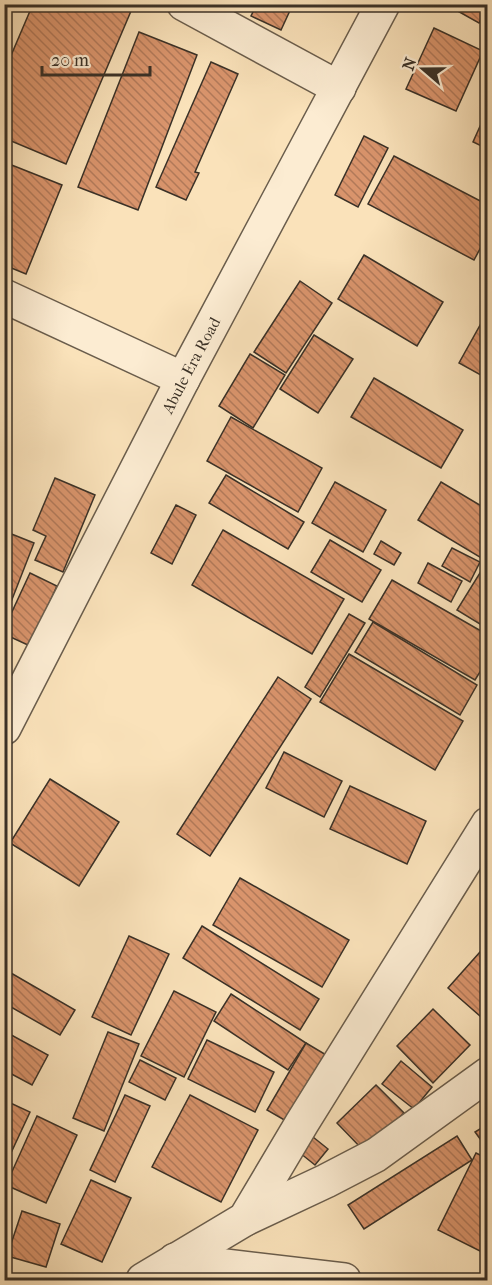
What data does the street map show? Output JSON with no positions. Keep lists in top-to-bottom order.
{
  "streets": {
    "street": ["Abule Era Road"]
  },
  "scale_bar": "20 m",
  "north": "left"
}
